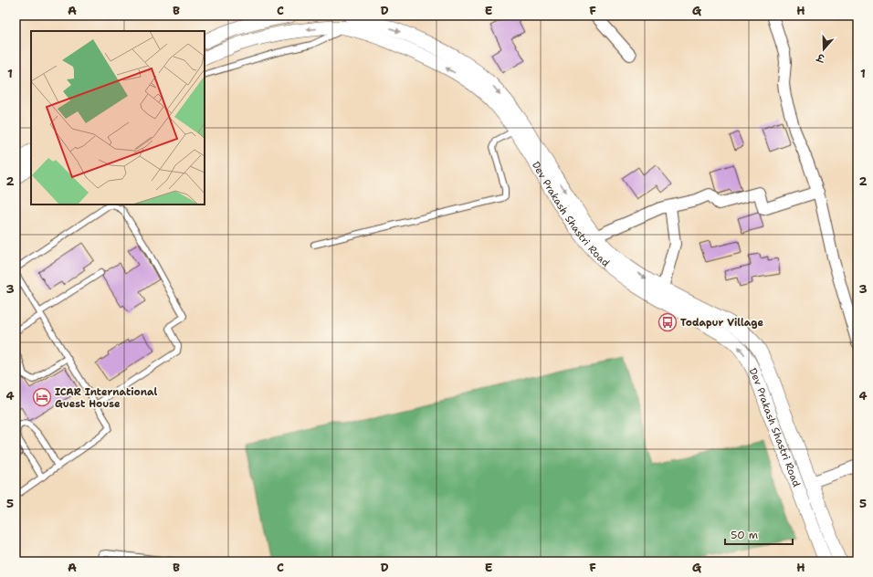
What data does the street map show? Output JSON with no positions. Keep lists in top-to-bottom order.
{
  "streets": {
    "street": ["Dev Prakash Shastri Road"]
  },
  "places": {
    "bus stop": ["Todapur Village"],
    "hotel": ["ICAR International Guest House"]
  },
  "scale_bar": "50 m",
  "north": "bottom",
  "grid": {
    "columns": [
      "A",
      "B",
      "C",
      "D",
      "E",
      "F",
      "G",
      "H"
    ],
    "rows": [
      "1",
      "2",
      "3",
      "4",
      "5"
    ]
  }
}
